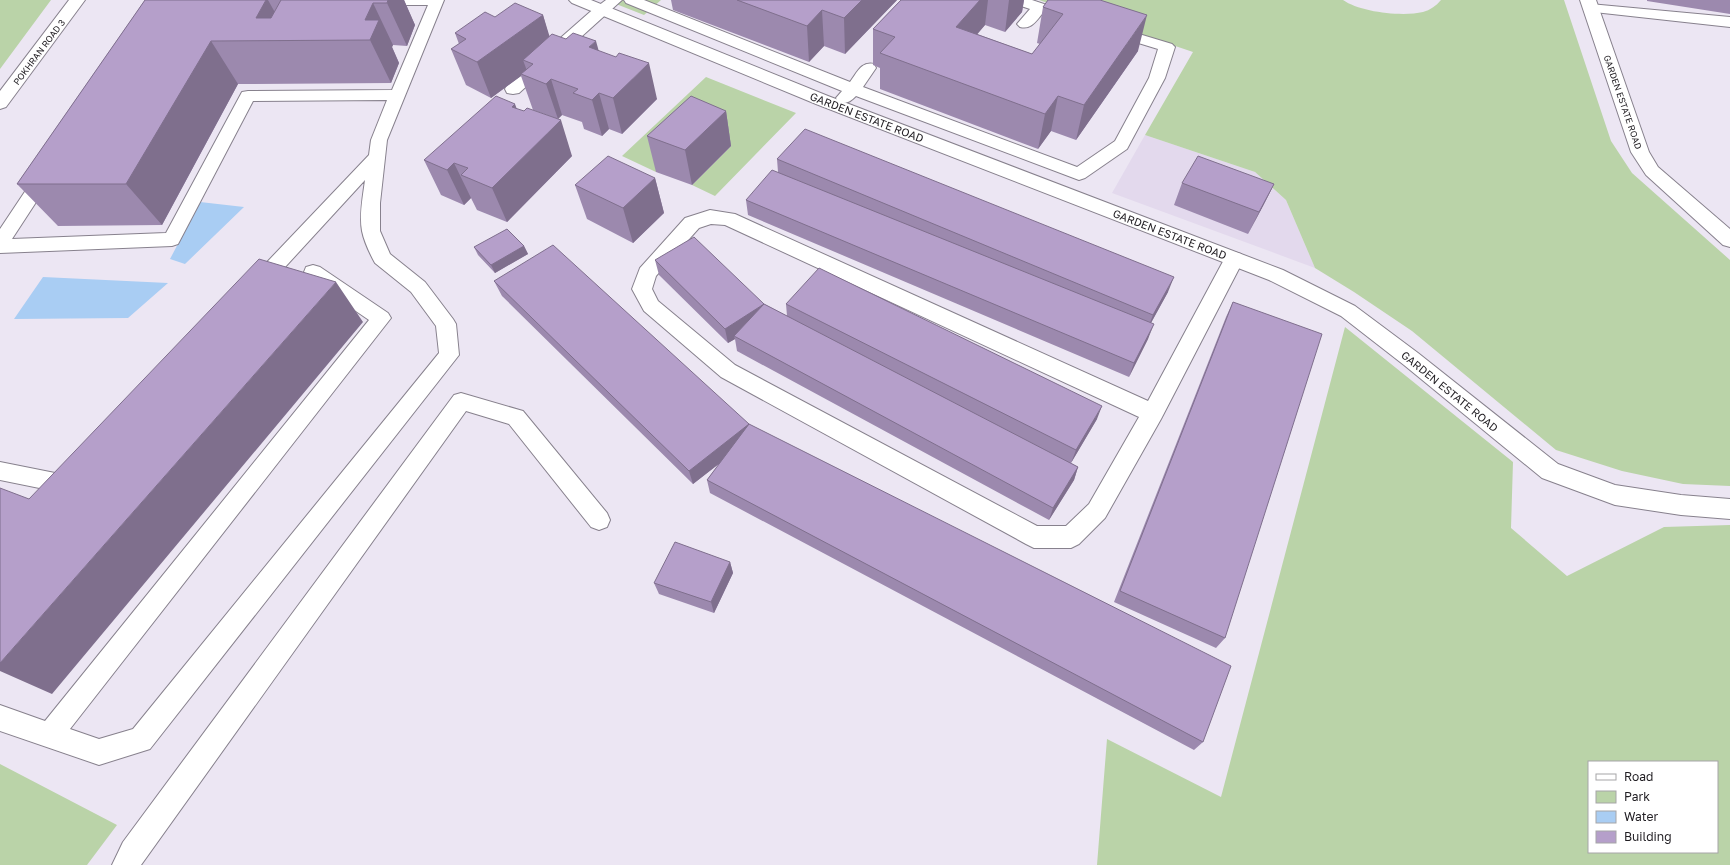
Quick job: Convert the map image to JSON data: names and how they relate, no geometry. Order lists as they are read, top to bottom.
{
  "streets": {
    "street": ["POKHRAN ROAD 3", "GARDEN ESTATE ROAD"]
  },
  "legend": [
    "Road",
    "Park",
    "Water",
    "Building"
  ]
}
